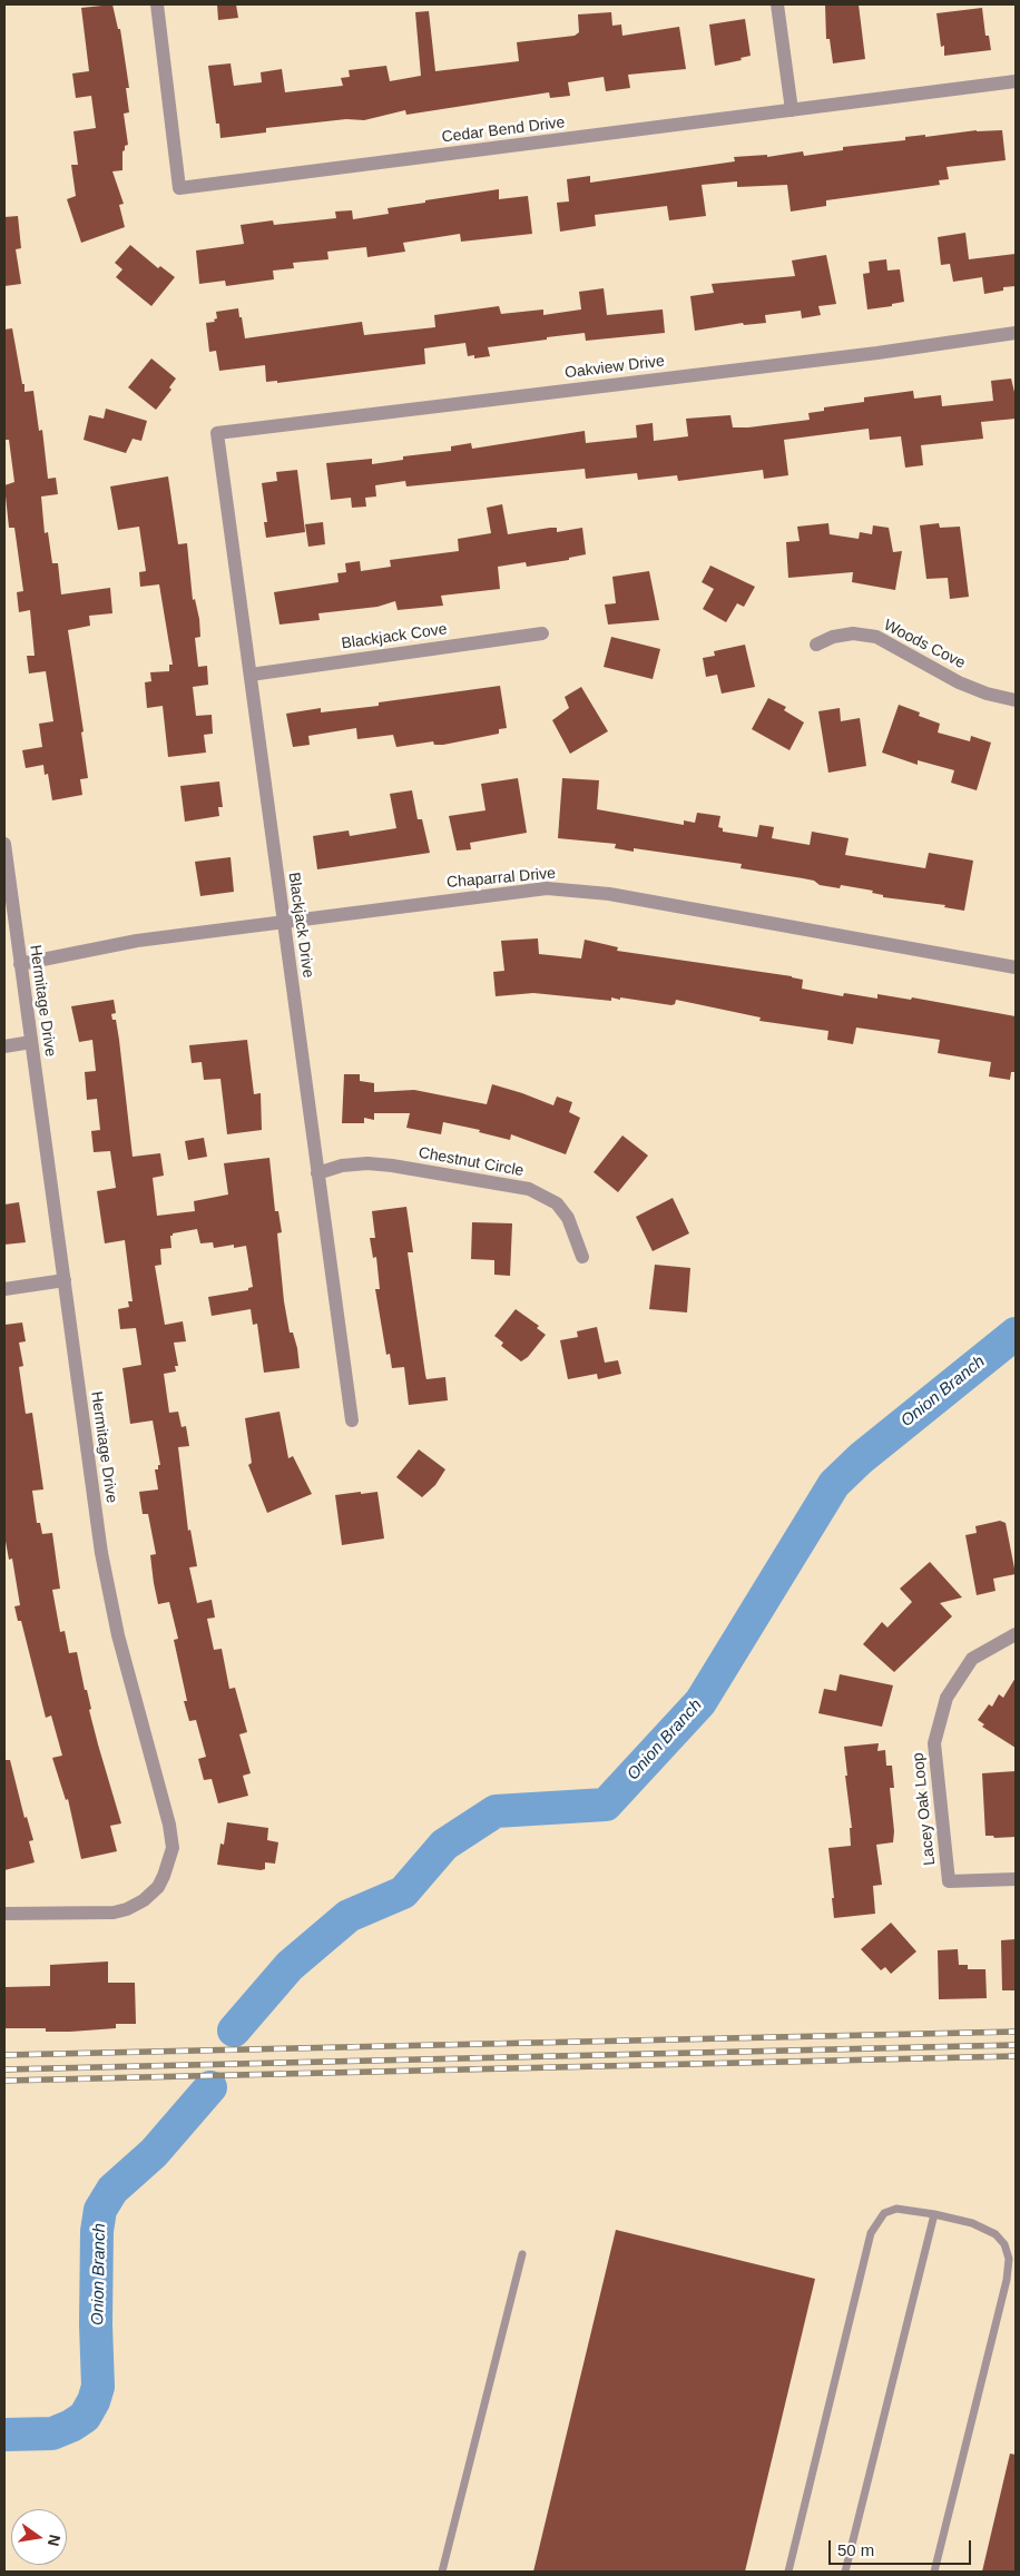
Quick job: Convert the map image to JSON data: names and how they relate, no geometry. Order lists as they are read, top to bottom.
{
  "streets": {
    "street": [
      "Cedar Bend Drive",
      "Oakview Drive",
      "Blackjack Cove",
      "Woods Cove",
      "Chaparral Drive",
      "Blackjack Drive",
      "Hermitage Drive",
      "Chestnut Circle",
      "Lacey Oak Loop"
    ]
  },
  "crossings": [
    ["Oakview Drive", "Blackjack Drive"],
    ["Blackjack Cove", "Blackjack Drive"],
    ["Chaparral Drive", "Blackjack Drive"],
    ["Chaparral Drive", "Hermitage Drive"],
    ["Blackjack Drive", "Chestnut Circle"]
  ],
  "water": ["Onion Branch"],
  "scale_bar": "50 m",
  "north": "right"
}
